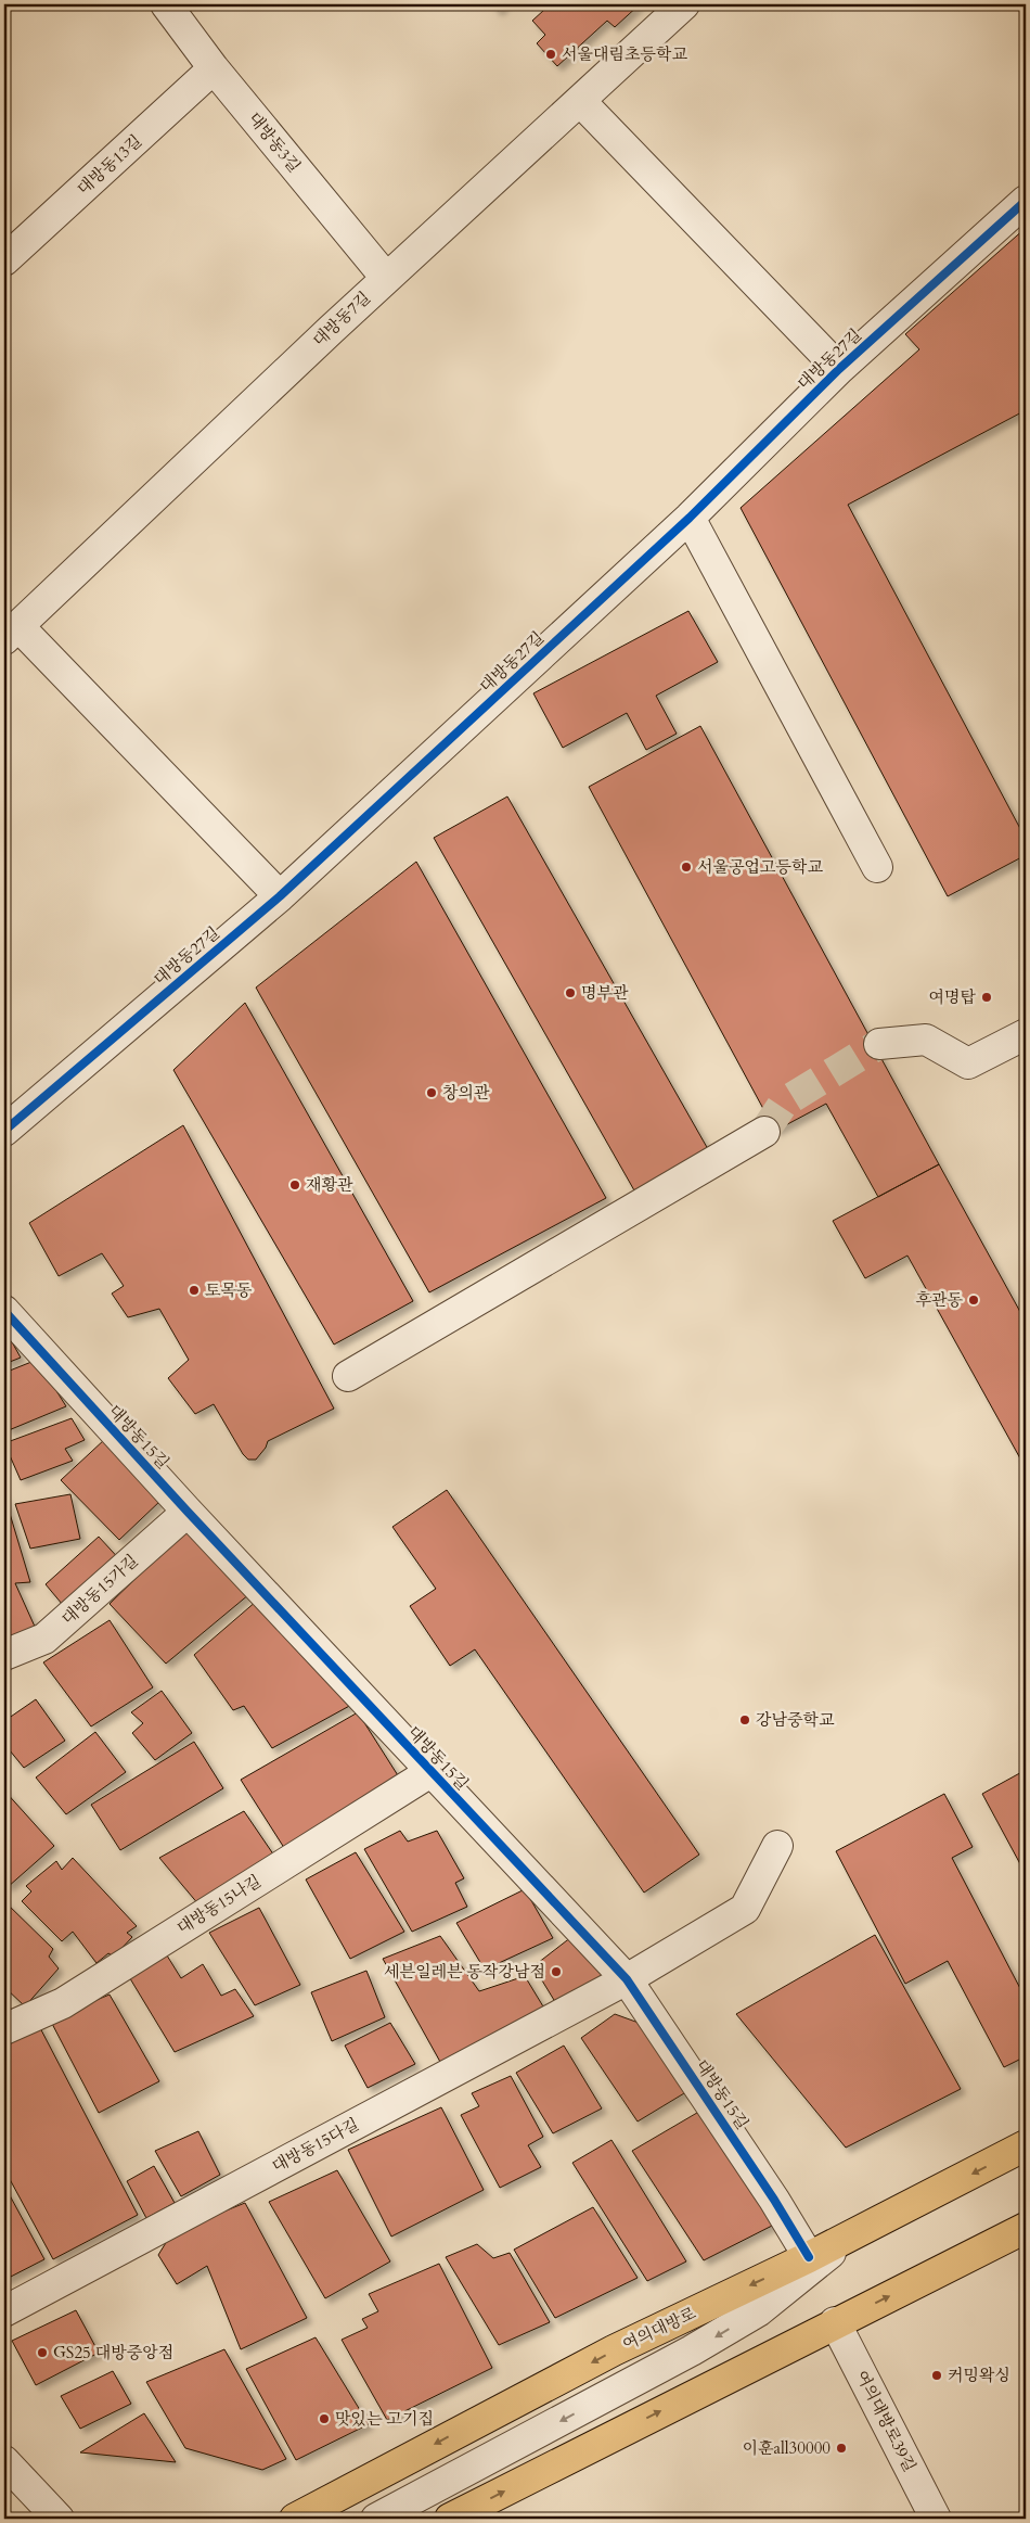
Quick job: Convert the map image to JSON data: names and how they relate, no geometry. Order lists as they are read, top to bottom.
{
  "streets": {
    "main road": ["여의대방로"],
    "street": [
      "대방동3길",
      "대방동13길",
      "대방동7길",
      "대방동27길",
      "대방동15길",
      "대방동15가길",
      "대방동15나길",
      "대방동15다길",
      "여의대방로39길"
    ]
  },
  "crossings": [
    ["대방동3길", "대방동13길"],
    ["대방동3길", "대방동7길"],
    ["대방동7길", "대방동27길"],
    ["대방동15길", "대방동15가길"],
    ["대방동15길", "대방동15나길"],
    ["대방동15길", "대방동15다길"],
    ["대방동15길", "여의대방로"]
  ],
  "places": [
    "서울대림초등학교",
    "서울공업고등학교",
    "명부관",
    "여명탑",
    "창의관",
    "재황관",
    "토목동",
    "후관동",
    "강남중학교",
    "세븐일레븐 동작강남점",
    "GS25 대방중앙점",
    "커밍왁싱",
    "맛있는 고기집",
    "이훈all30000"
  ]
}
